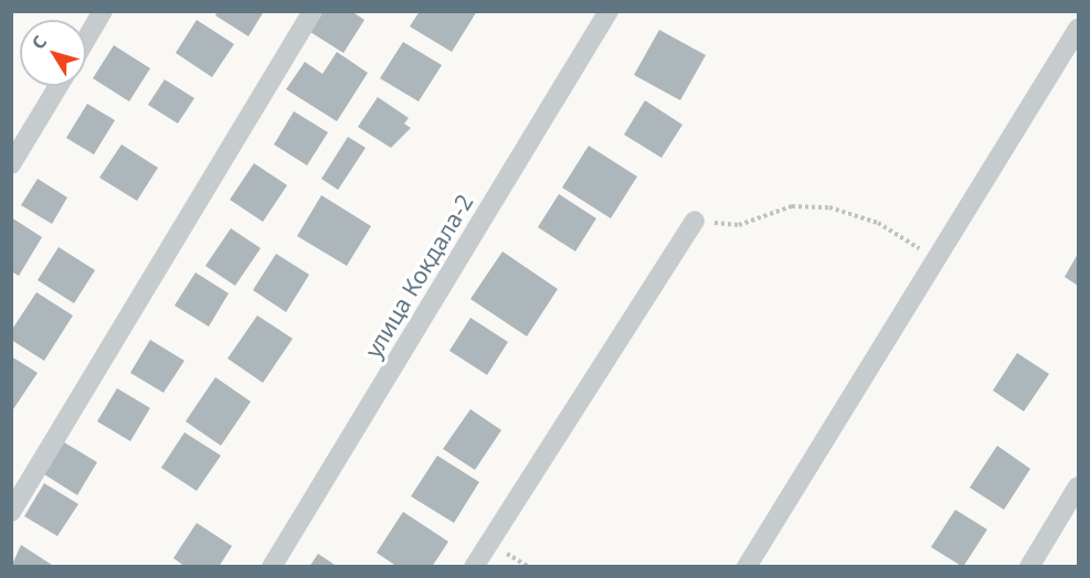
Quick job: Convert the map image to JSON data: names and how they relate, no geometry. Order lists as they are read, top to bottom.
{
  "streets": {
    "street": ["улица Кокдала-2"]
  },
  "north": "top left"
}
